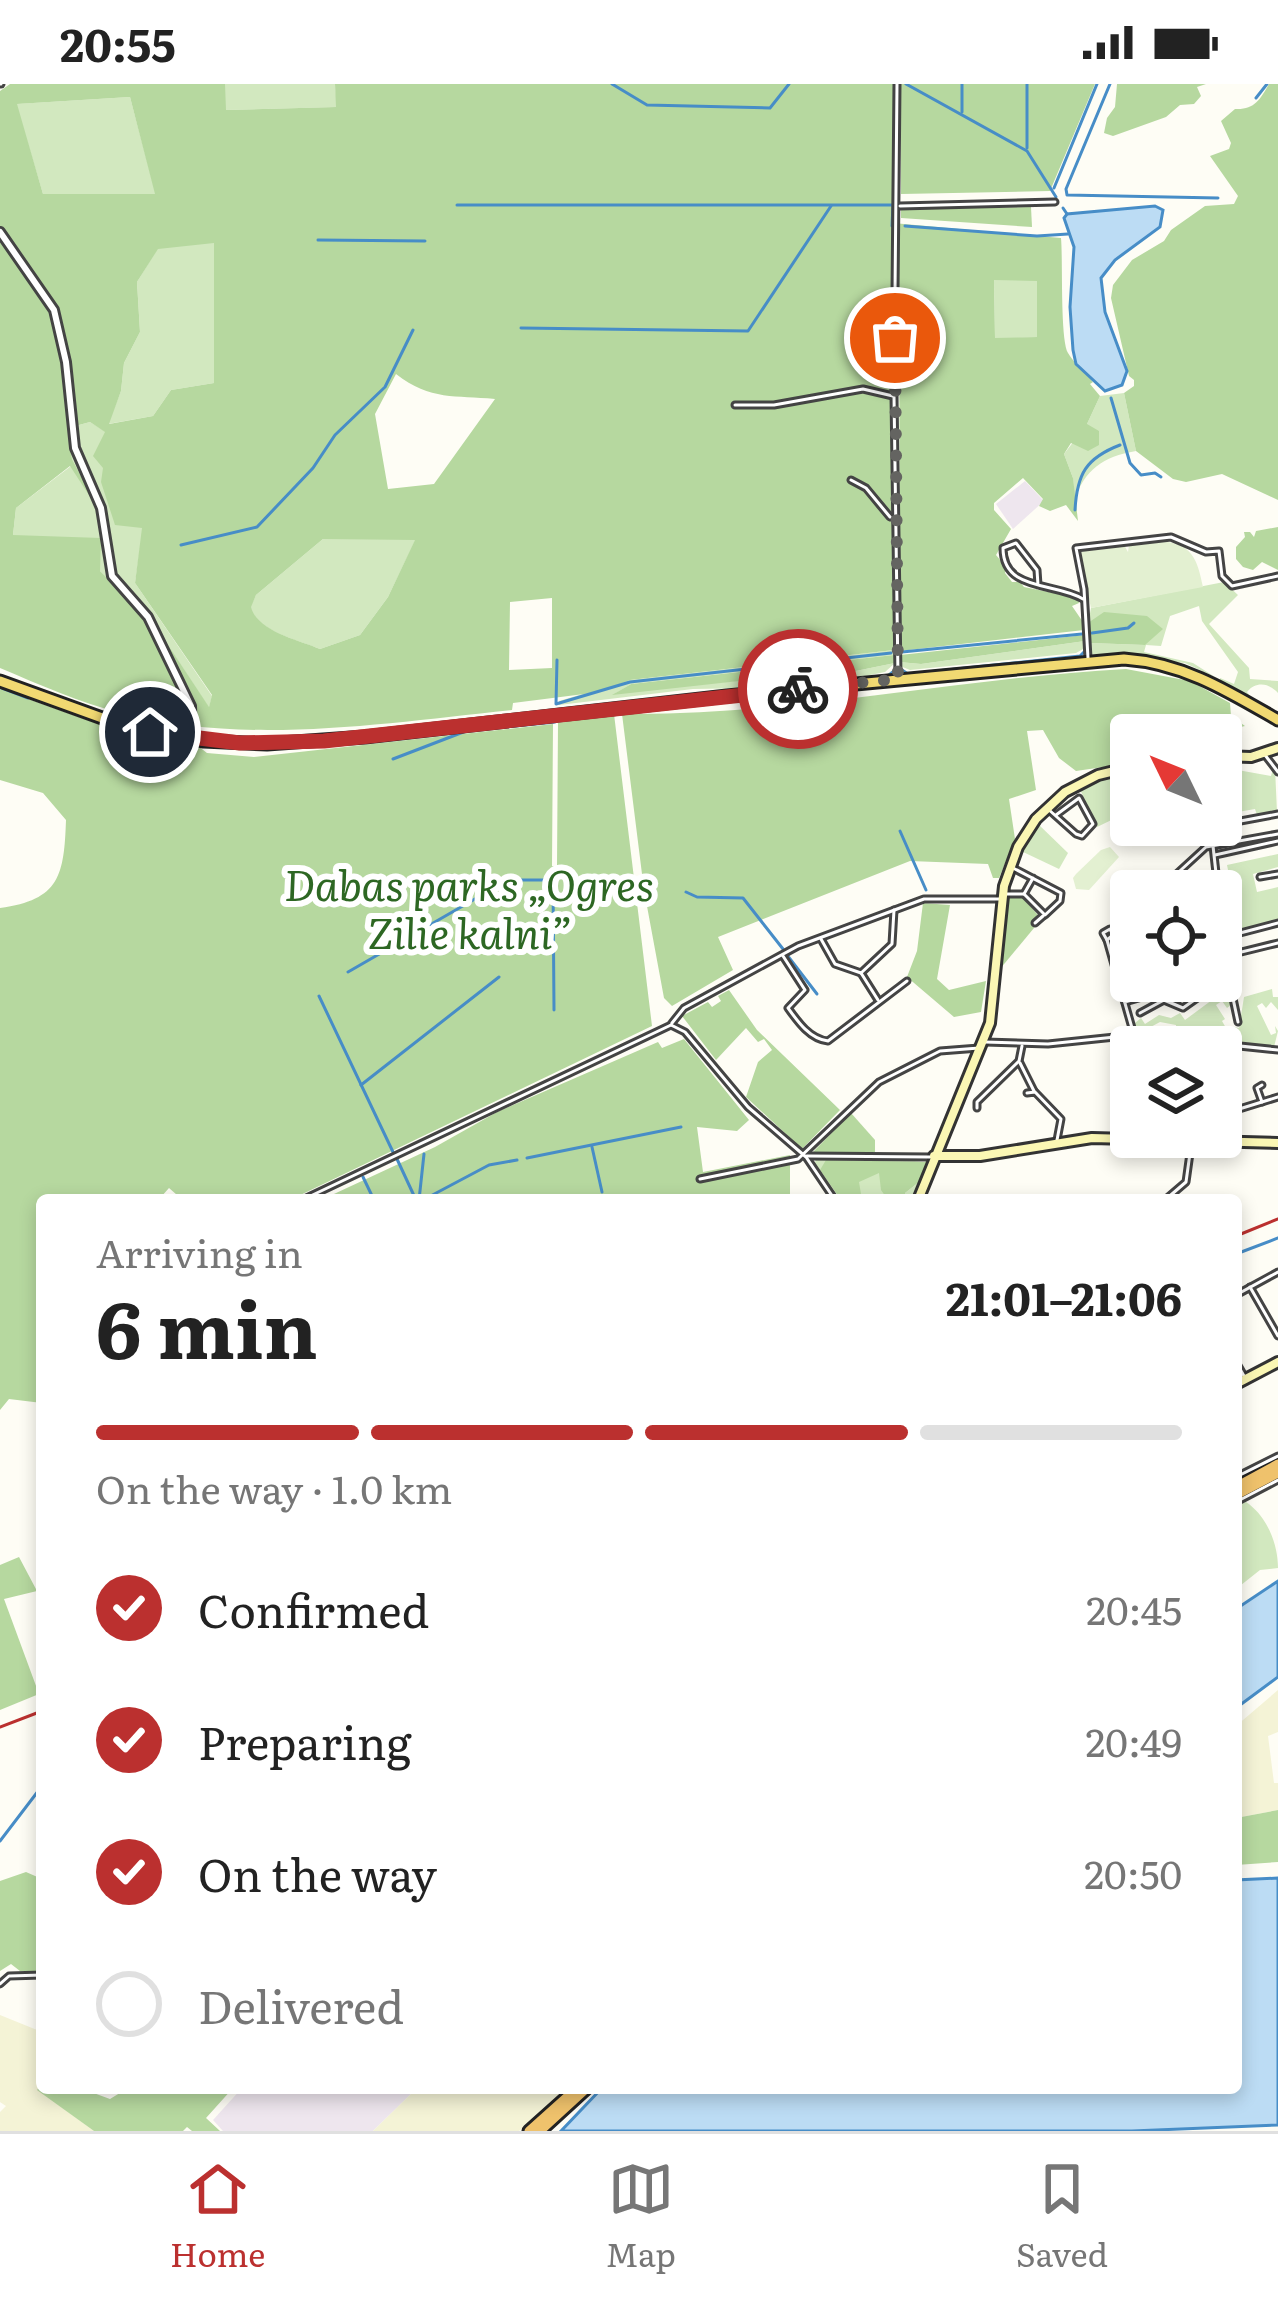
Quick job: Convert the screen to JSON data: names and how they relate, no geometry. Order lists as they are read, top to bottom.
{
  "parks": ["Dabas parks „Ogres Zilie kalni”"],
  "north": "top left",
  "page": {
    "status": "20:55",
    "heading": ["6 min", "Arriving in", "21:01–21:06"],
    "bar": "On the way · 1.0 km",
    "list": [
      ["Confirmed", "20:45"],
      ["Preparing", "20:49"],
      ["On the way", "20:50"],
      "Delivered"
    ],
    "tabs": ["Home", "Map", "Saved"]
  }
}
